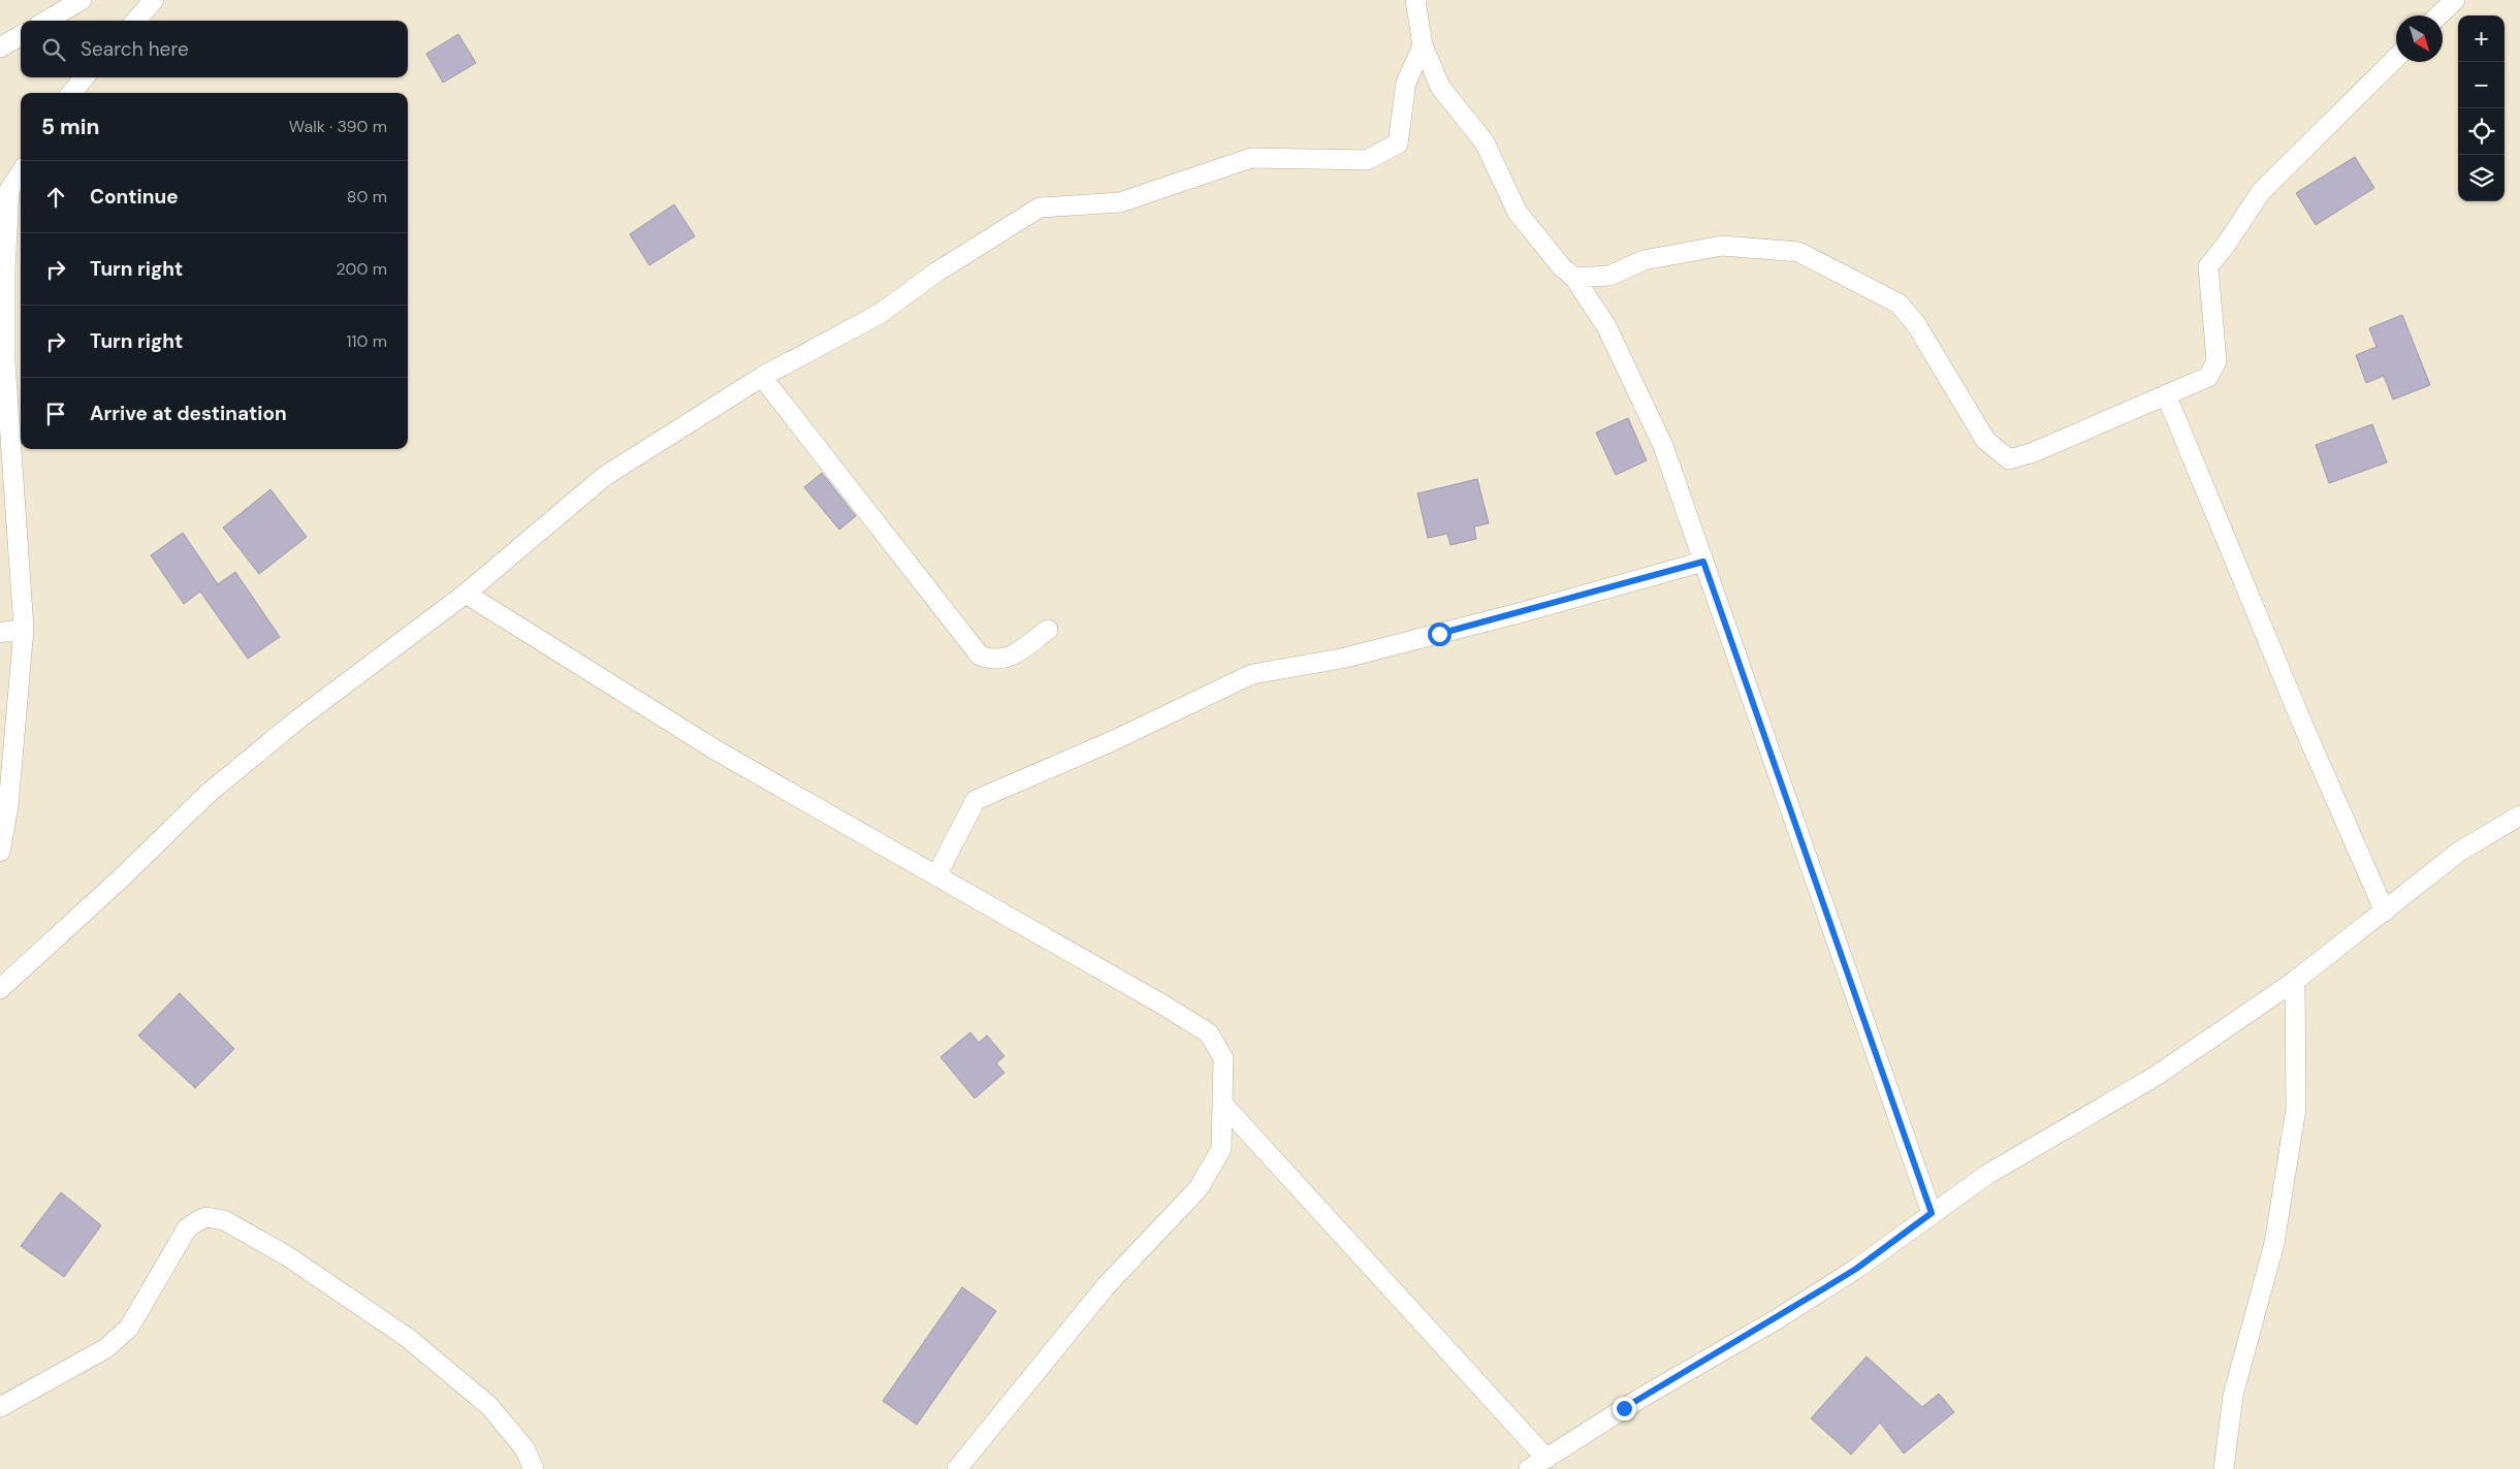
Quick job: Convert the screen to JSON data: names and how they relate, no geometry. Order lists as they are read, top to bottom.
{
  "north": "bottom right",
  "page": {
    "map_buttons": ["+", "−"],
    "search": "Search here",
    "heading": ["5 min", "Walk · 390 m"],
    "list": [
      ["Continue", "80 m"],
      ["Turn right", "200 m"],
      ["Turn right", "110 m"],
      "Arrive at destination"
    ]
  }
}
